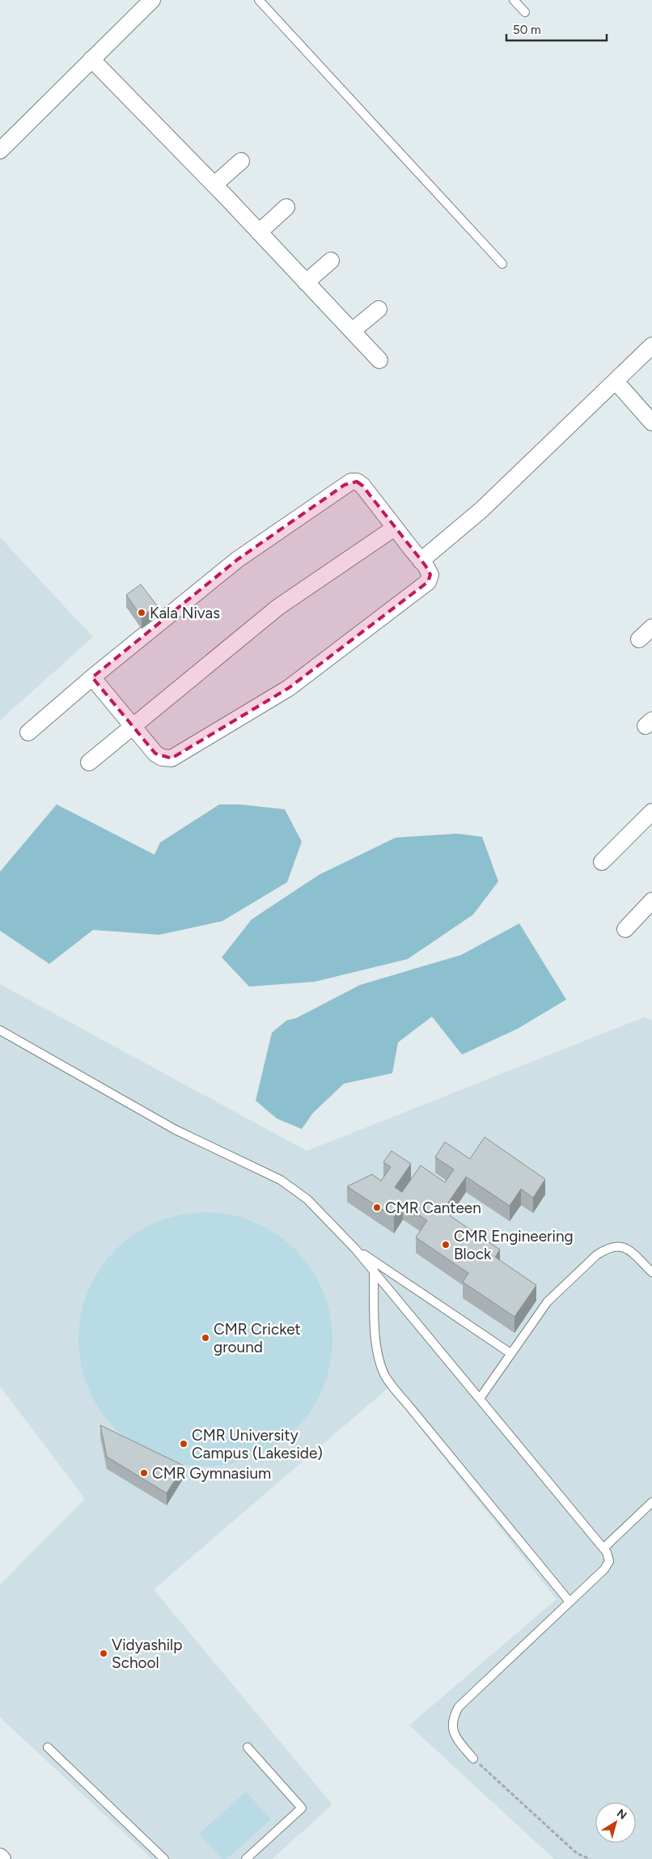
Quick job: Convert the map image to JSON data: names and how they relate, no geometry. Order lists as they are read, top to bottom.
{
  "places": [
    "Kala Nivas",
    "CMR Canteen",
    "CMR Engineering Block",
    "CMR Cricket ground",
    "CMR University Campus (Lakeside)",
    "CMR Gymnasium",
    "Vidyashilp School"
  ],
  "scale_bar": "50 m",
  "north": "top right"
}
